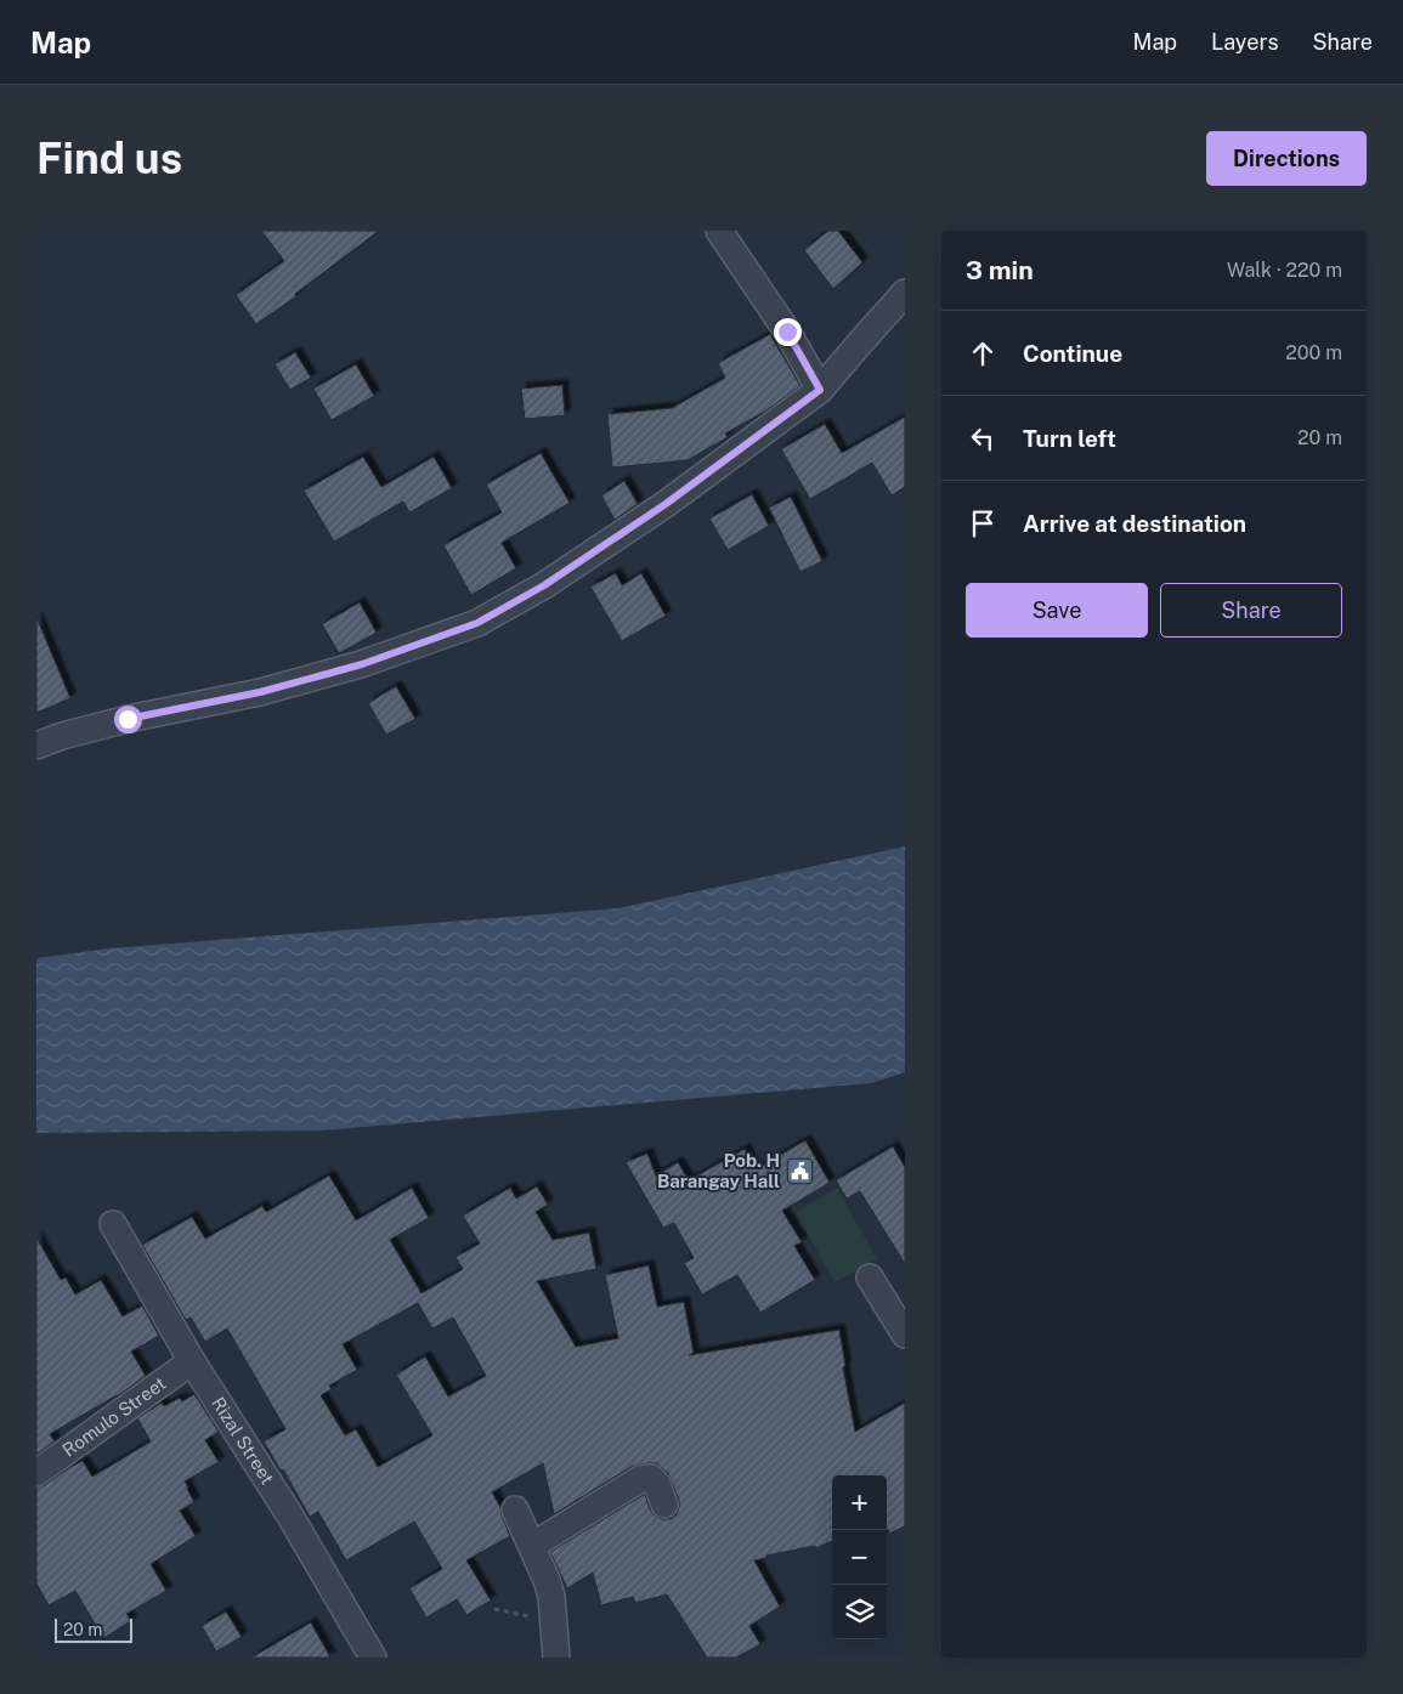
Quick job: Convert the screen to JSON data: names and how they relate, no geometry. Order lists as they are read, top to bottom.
{
  "streets": {
    "street": ["Romulo Street", "Rizal Street"]
  },
  "crossings": [
    ["Romulo Street", "Rizal Street"]
  ],
  "places": {
    "public building": ["Pob. H Barangay Hall"]
  },
  "scale_bar": "20 m",
  "page": {
    "header": "Map",
    "nav": ["Map", "Layers", "Share"],
    "buttons": [
      "Directions",
      ["Save", "Share"]
    ],
    "title": "Find us",
    "heading": ["3 min", "Walk · 220 m"],
    "list": [
      ["Continue", "200 m"],
      ["Turn left", "20 m"],
      "Arrive at destination"
    ],
    "map_buttons": ["+", "−"],
    "scale": "20 m"
  }
}
